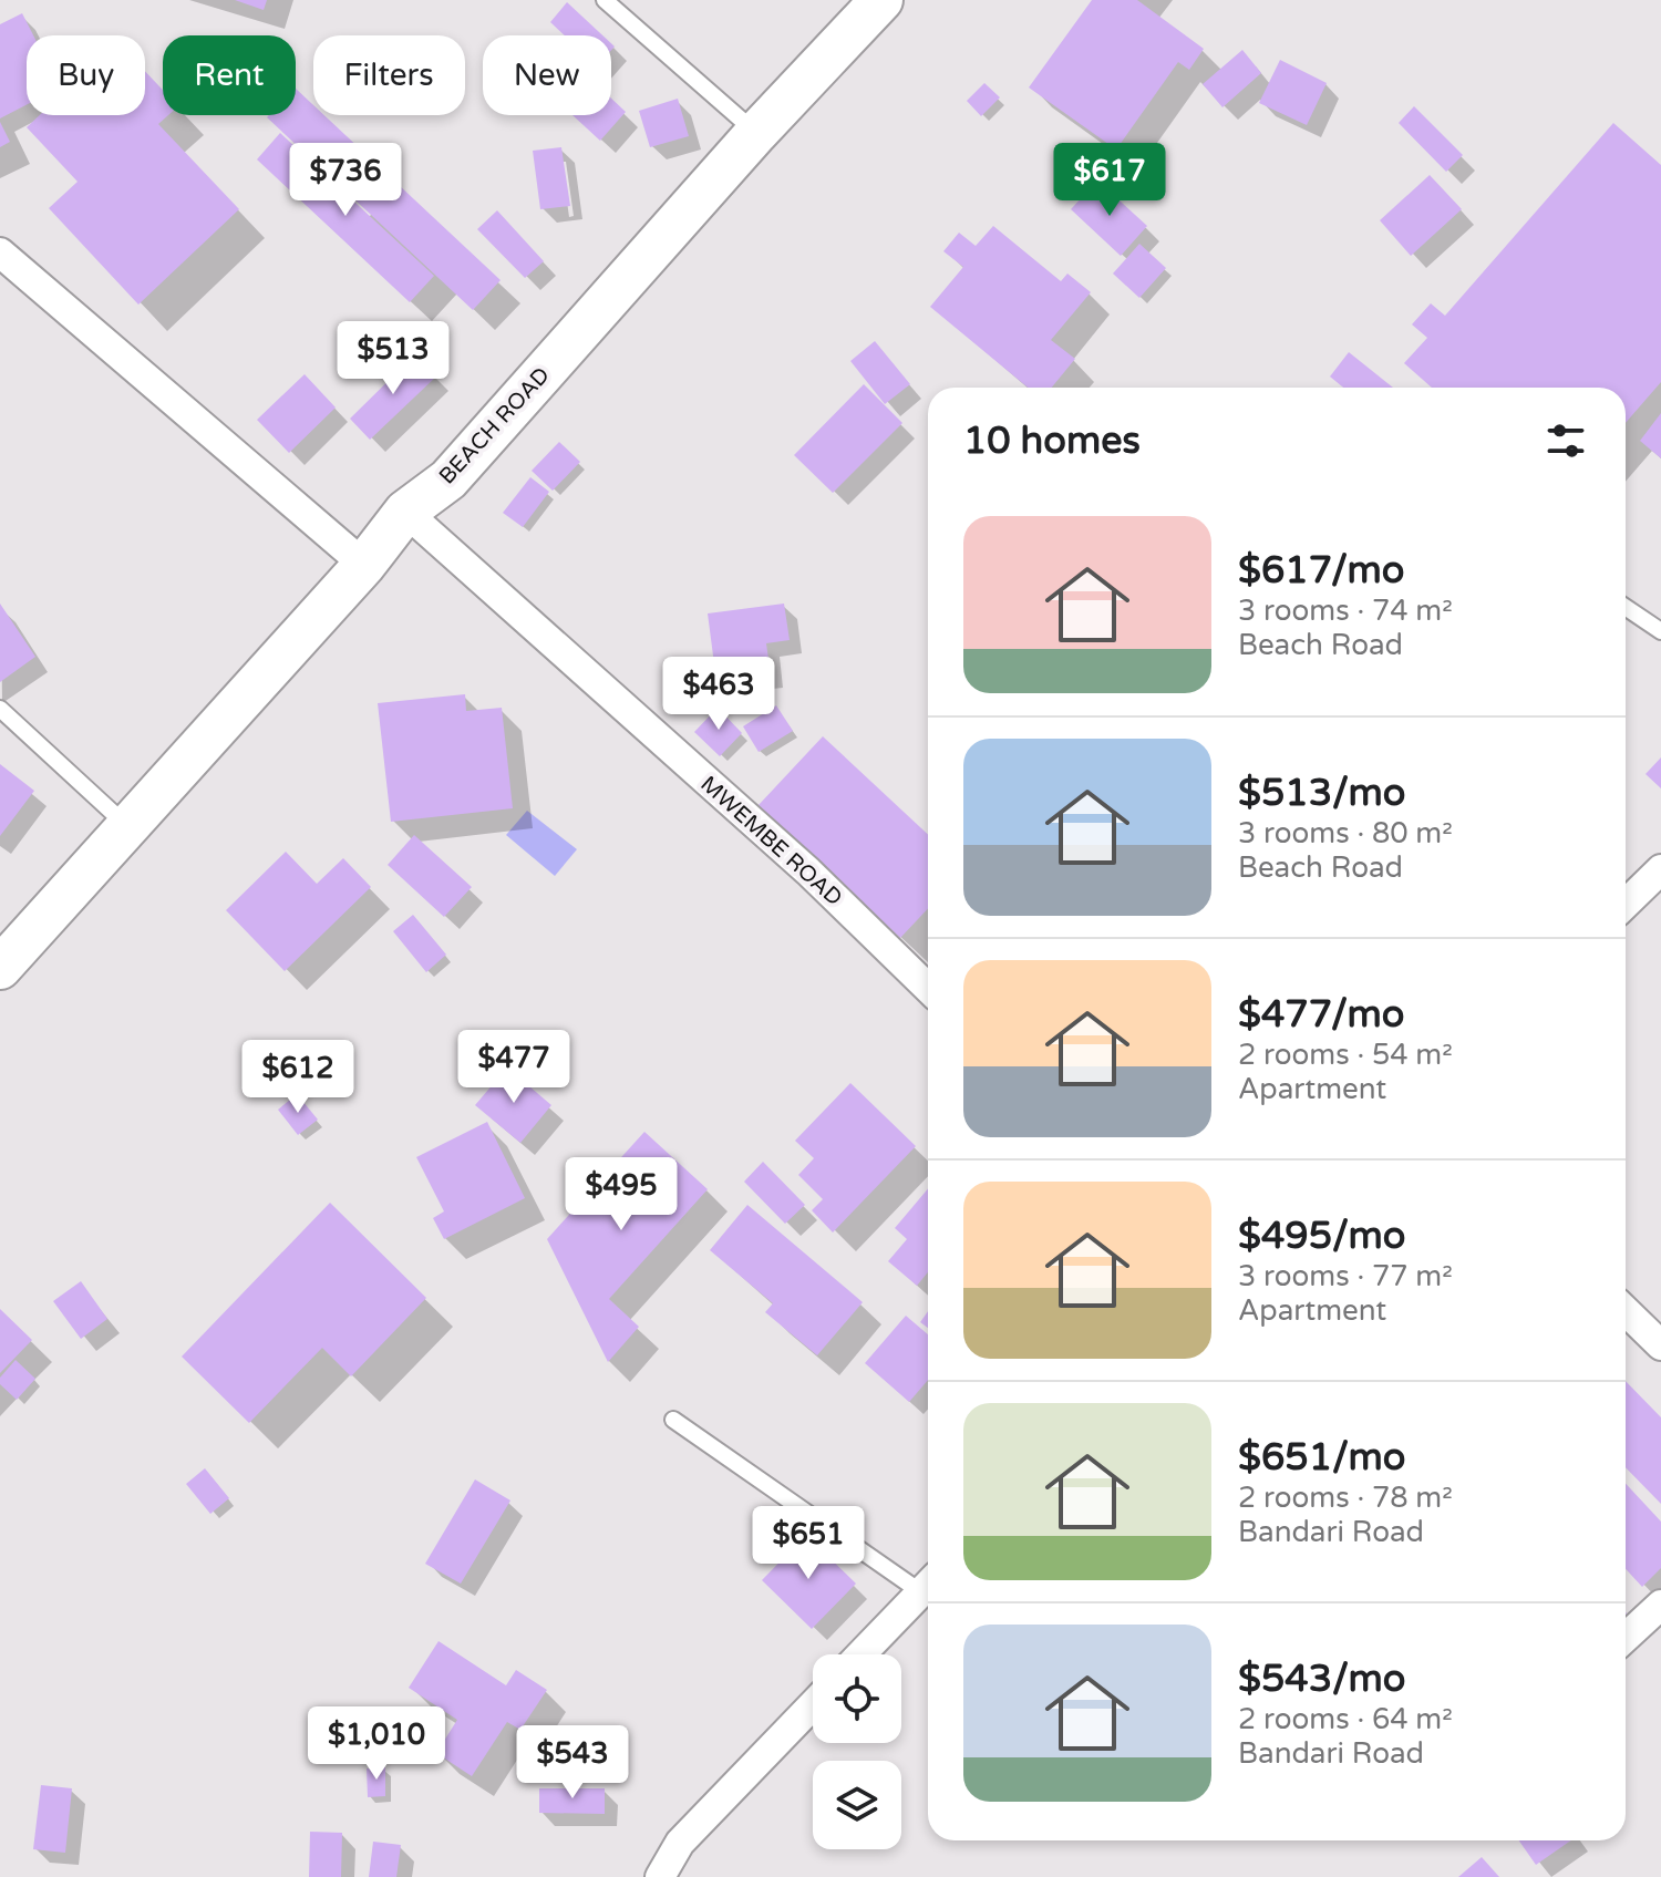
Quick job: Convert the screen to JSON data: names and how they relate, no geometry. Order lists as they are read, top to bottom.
{
  "streets": {
    "main road": ["BEACH ROAD"],
    "street": ["MWEMBE ROAD"]
  },
  "crossings": [
    ["BEACH ROAD", "MWEMBE ROAD"]
  ],
  "page": {
    "chip": [
      "Buy",
      "Rent",
      "Filters",
      "New"
    ],
    "price": [
      "$736",
      "$617",
      "$513",
      "$463",
      "$477",
      "$612",
      "$495",
      "$651",
      "$1,010",
      "$543"
    ],
    "heading": "10 homes",
    "list": [
      {
        "name": "$617/mo",
        "note": "3 rooms · 74 m² · Beach Road"
      },
      {
        "name": "$513/mo",
        "note": "3 rooms · 80 m² · Beach Road"
      },
      {
        "name": "$477/mo",
        "note": "2 rooms · 54 m² · Apartment"
      },
      {
        "name": "$495/mo",
        "note": "3 rooms · 77 m² · Apartment"
      },
      {
        "name": "$651/mo",
        "note": "2 rooms · 78 m² · Bandari Road"
      },
      {
        "name": "$543/mo",
        "note": "2 rooms · 64 m² · Bandari Road"
      }
    ]
  }
}
